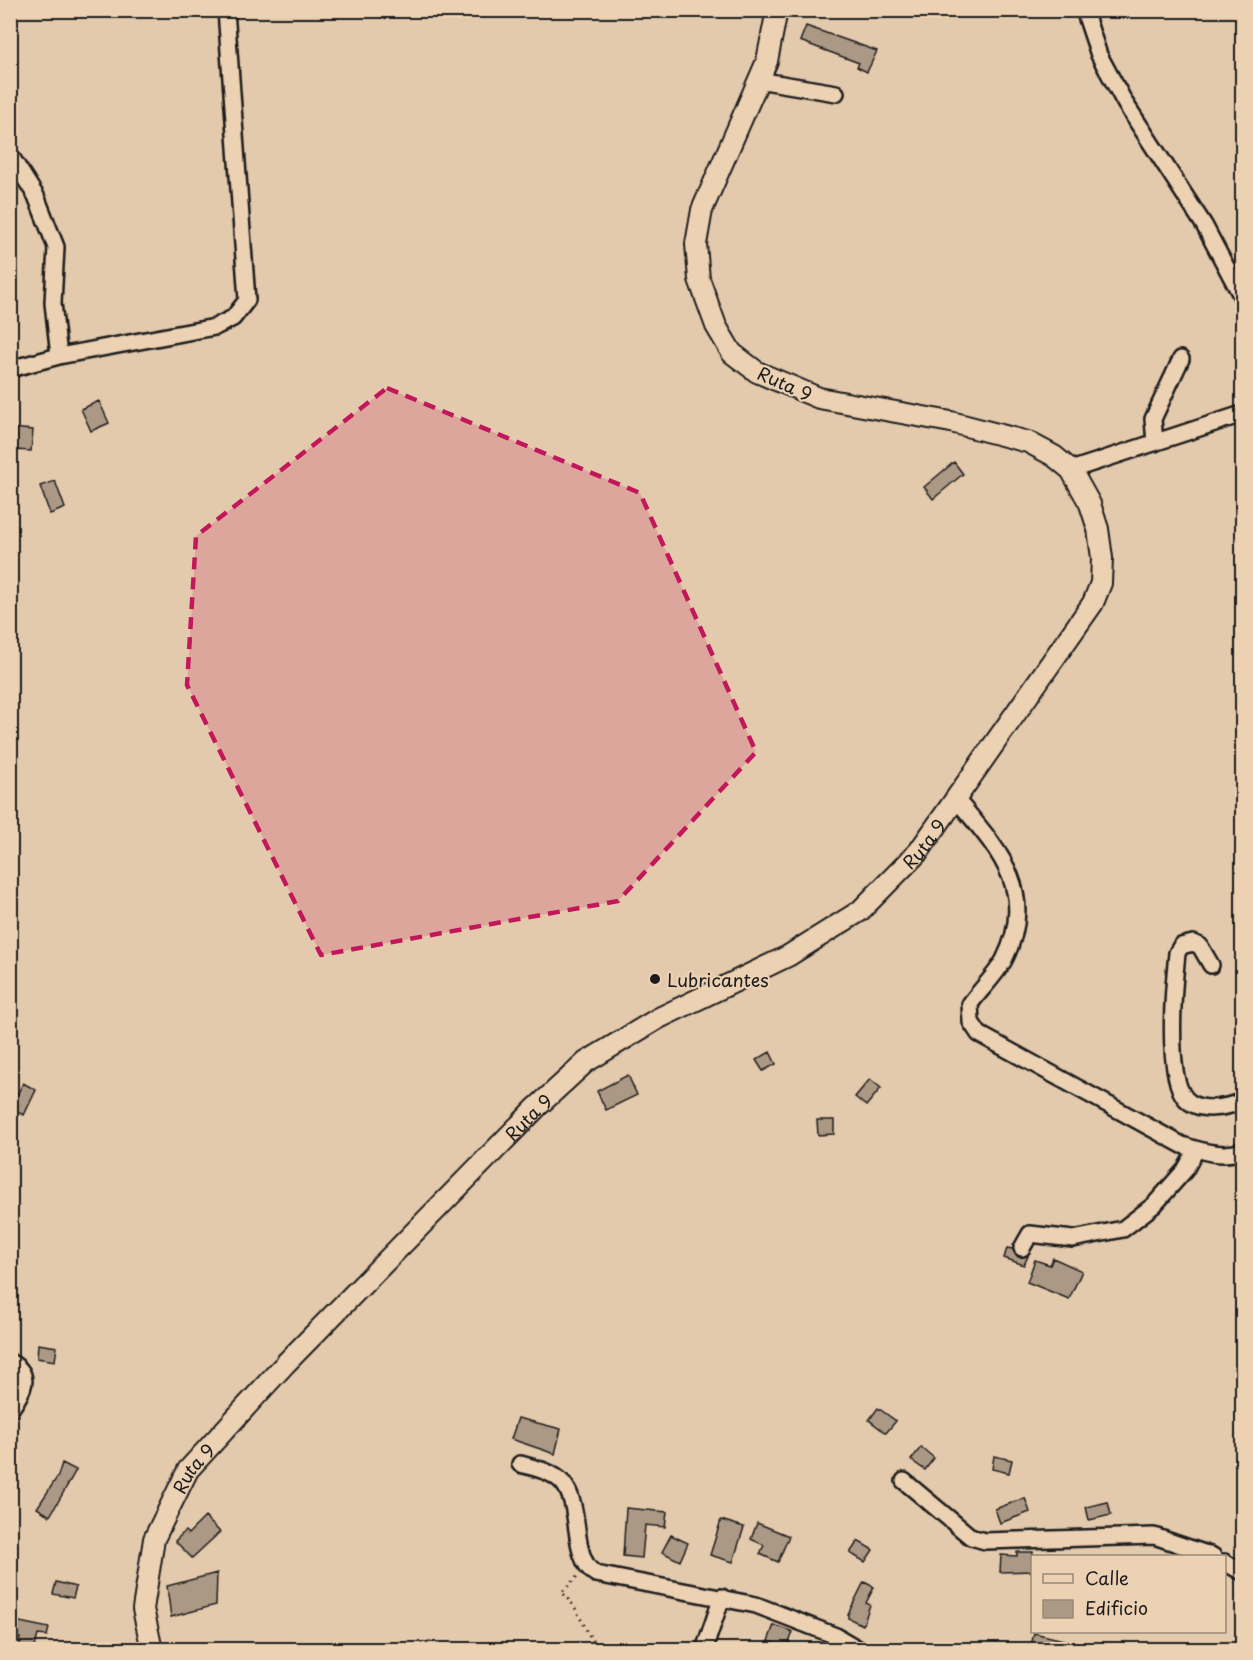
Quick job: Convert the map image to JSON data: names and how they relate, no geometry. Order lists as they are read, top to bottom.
{
  "streets": {
    "main road": ["Ruta 9"]
  },
  "places": ["Lubricantes"],
  "legend": ["Calle", "Edificio"]
}
